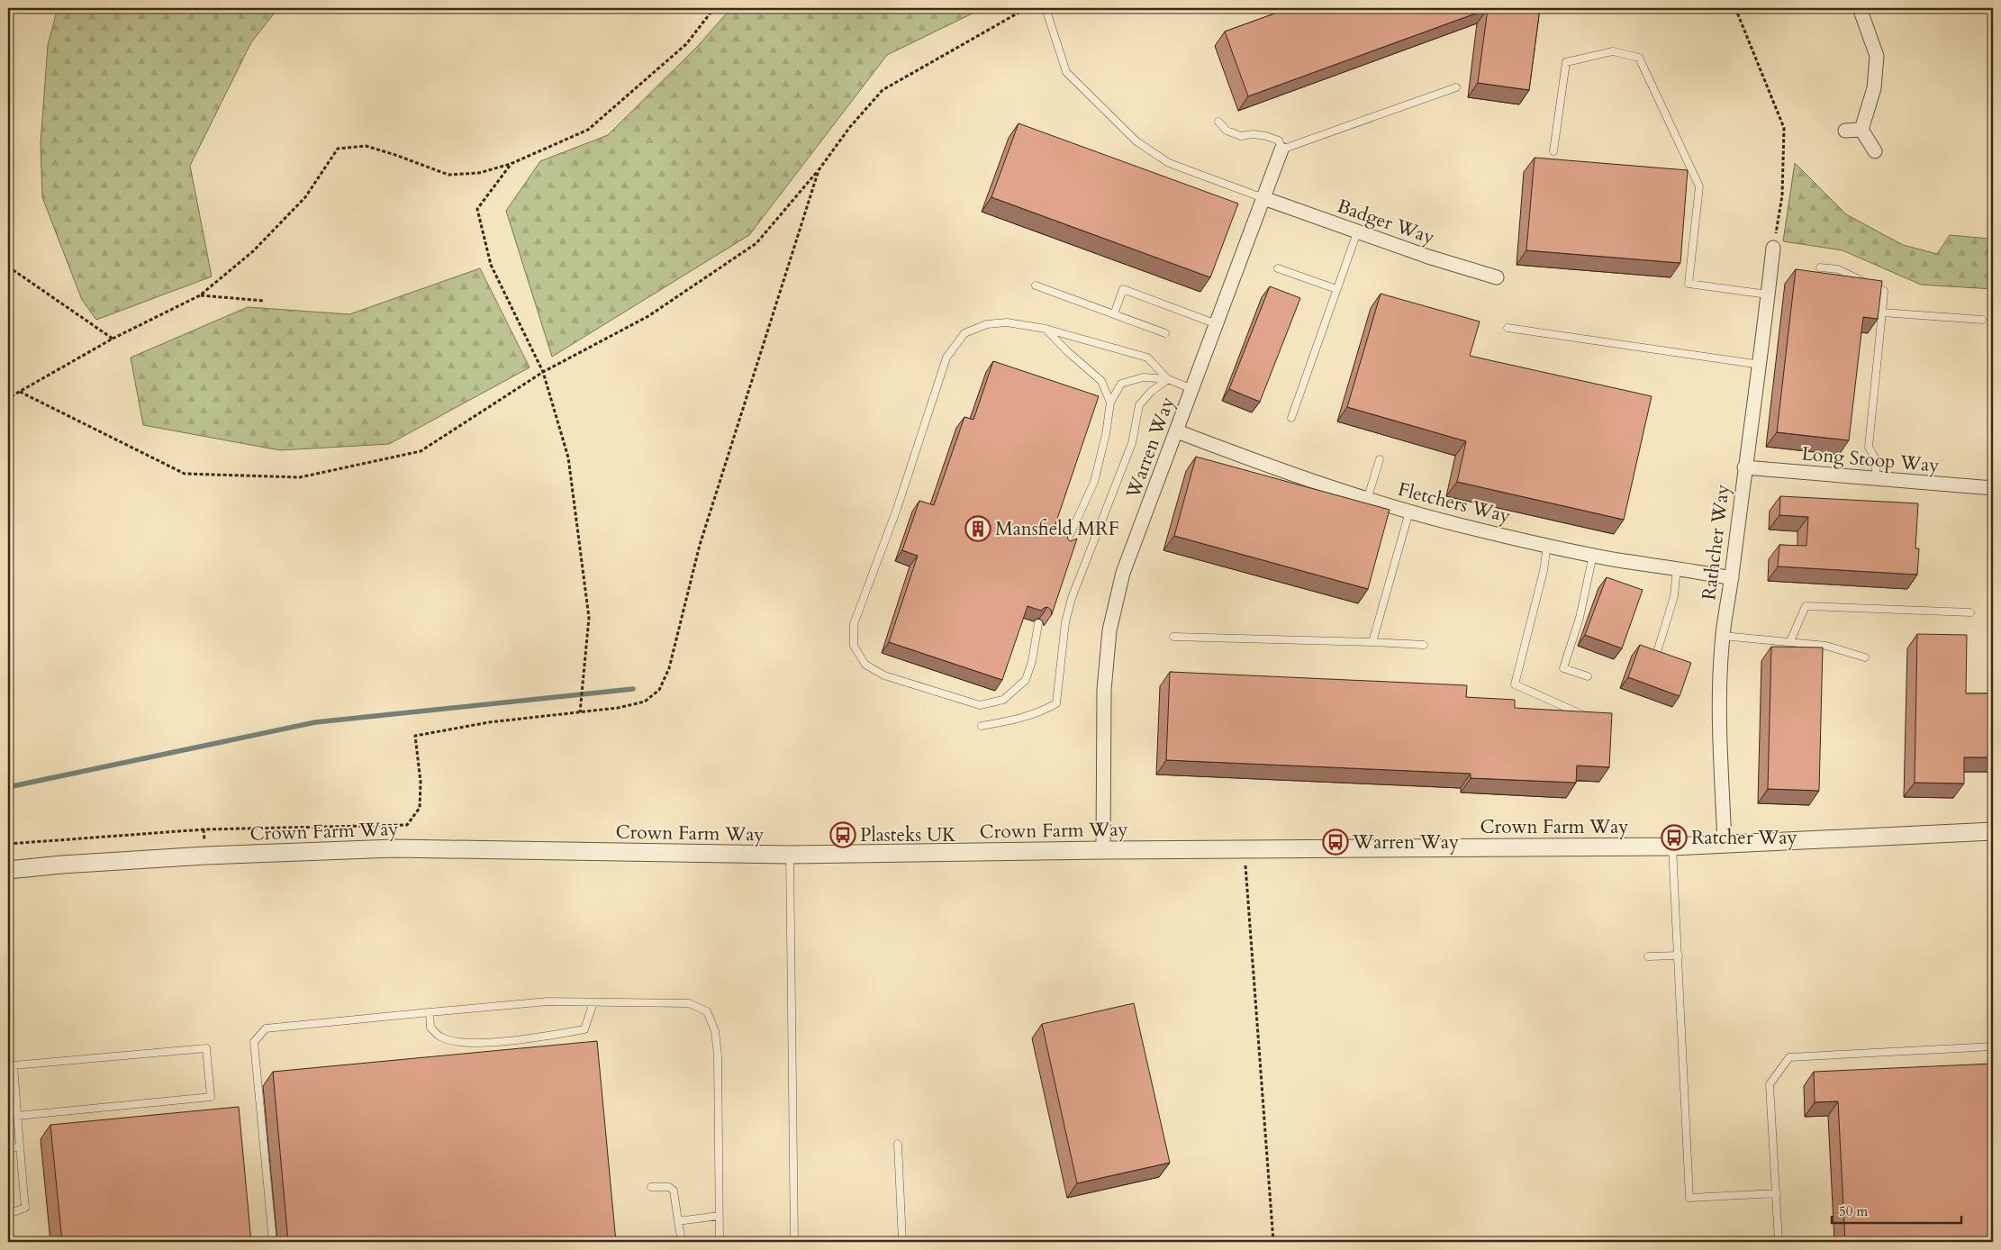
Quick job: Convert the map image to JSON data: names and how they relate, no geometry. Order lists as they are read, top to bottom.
{
  "streets": {
    "street": [
      "Badger Way",
      "Warren Way",
      "Long Stoop Way",
      "Fletchers Way",
      "Rathcher Way",
      "Crown Farm Way"
    ]
  },
  "crossings": [
    ["Badger Way", "Warren Way"],
    ["Warren Way", "Fletchers Way"],
    ["Warren Way", "Crown Farm Way"],
    ["Long Stoop Way", "Rathcher Way"],
    ["Fletchers Way", "Rathcher Way"],
    ["Rathcher Way", "Crown Farm Way"]
  ],
  "places": {
    "building": ["Mansfield MRF"],
    "bus stop": ["Plasteks UK", "Ratcher Way", "Warren Way"]
  },
  "scale_bar": "50 m"
}
